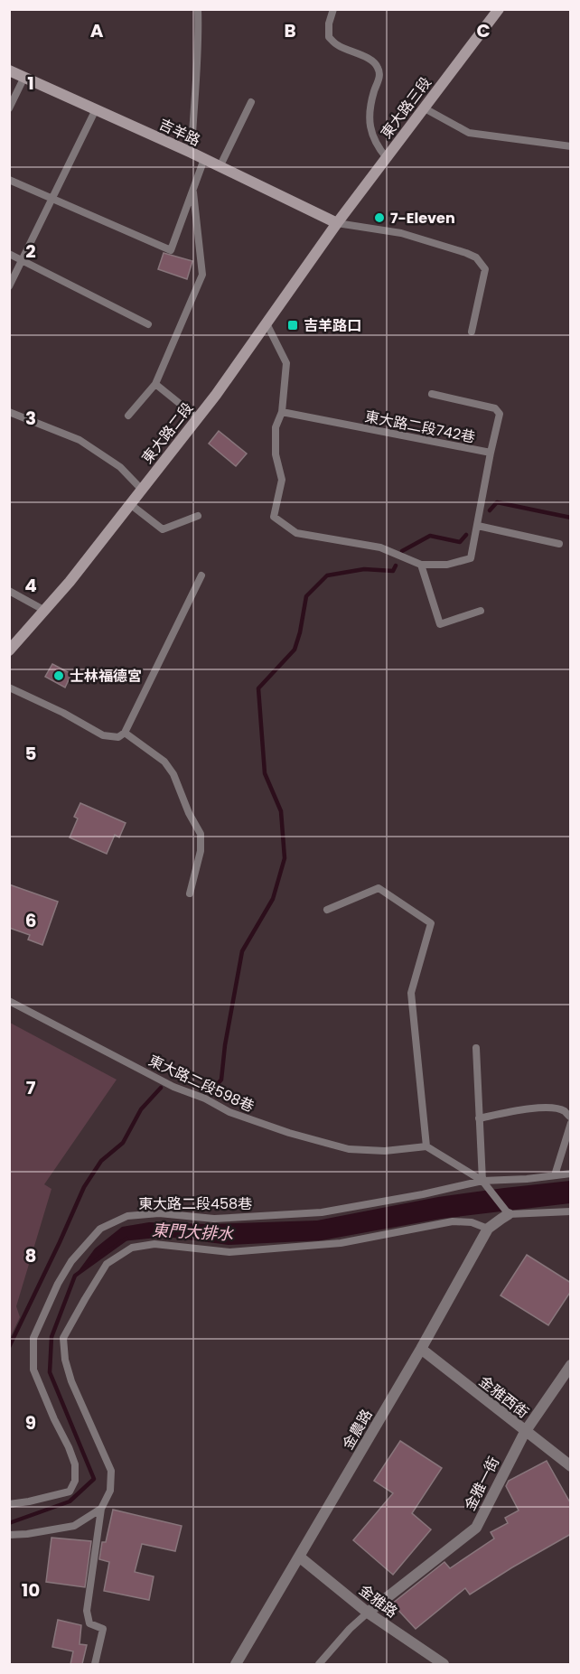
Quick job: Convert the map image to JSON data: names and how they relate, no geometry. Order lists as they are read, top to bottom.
{
  "streets": {
    "main road": ["東大路三段", "吉羊路", "東大路二段"],
    "street": [
      "金雅西街",
      "金農路",
      "金雅一街",
      "金雅路"
    ],
    "lane": ["東大路二段742巷", "東大路二段598巷", "東大路二段458巷"]
  },
  "crossings": [
    ["東大路三段", "吉羊路"],
    ["東大路三段", "東大路二段"],
    ["吉羊路", "東大路二段"],
    ["金雅西街", "金農路"],
    ["金雅西街", "金雅一街"],
    ["金農路", "金雅路"],
    ["金雅一街", "金雅路"]
  ],
  "water": ["東門大排水"],
  "places": {
    "other": ["7-Eleven", "士林福德宮"],
    "transit": ["吉羊路口"]
  },
  "grid": {
    "columns": ["A", "B", "C"],
    "rows": [
      "1",
      "2",
      "3",
      "4",
      "5",
      "6",
      "7",
      "8",
      "9",
      "10"
    ]
  }
}
